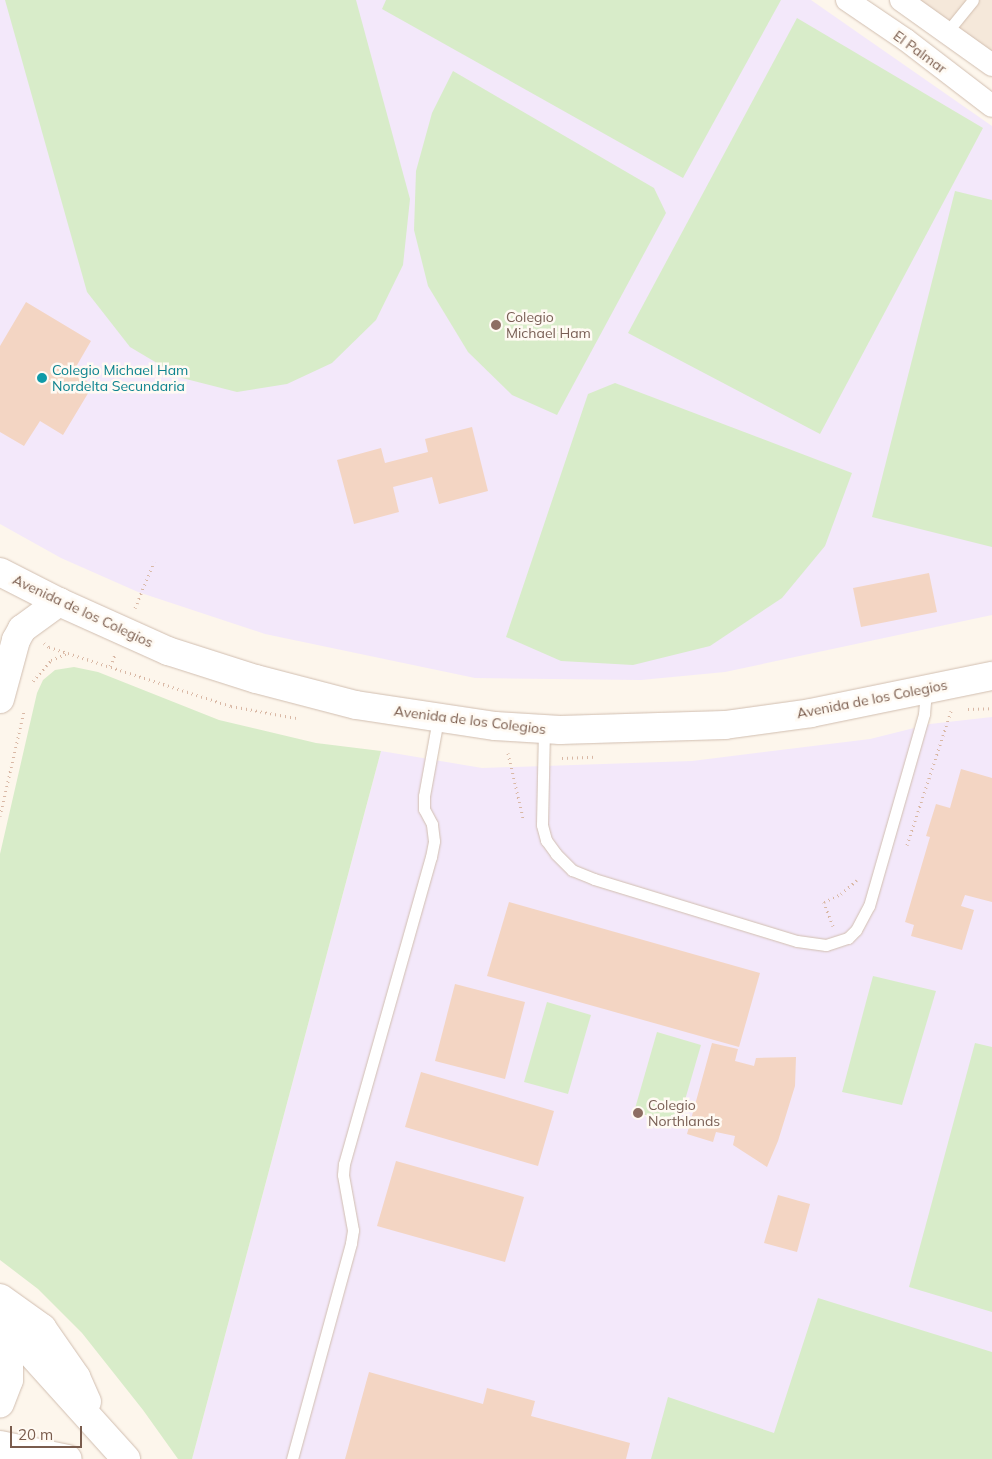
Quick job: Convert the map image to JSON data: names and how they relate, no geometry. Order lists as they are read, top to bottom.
{
  "streets": {
    "street": ["El Palmar", "Avenida de los Colegios"]
  },
  "places": ["Colegio Michael Ham", "Colegio Michael Ham Nordelta Secundaria", "Colegio Northlands"],
  "scale_bar": "20 m"
}
